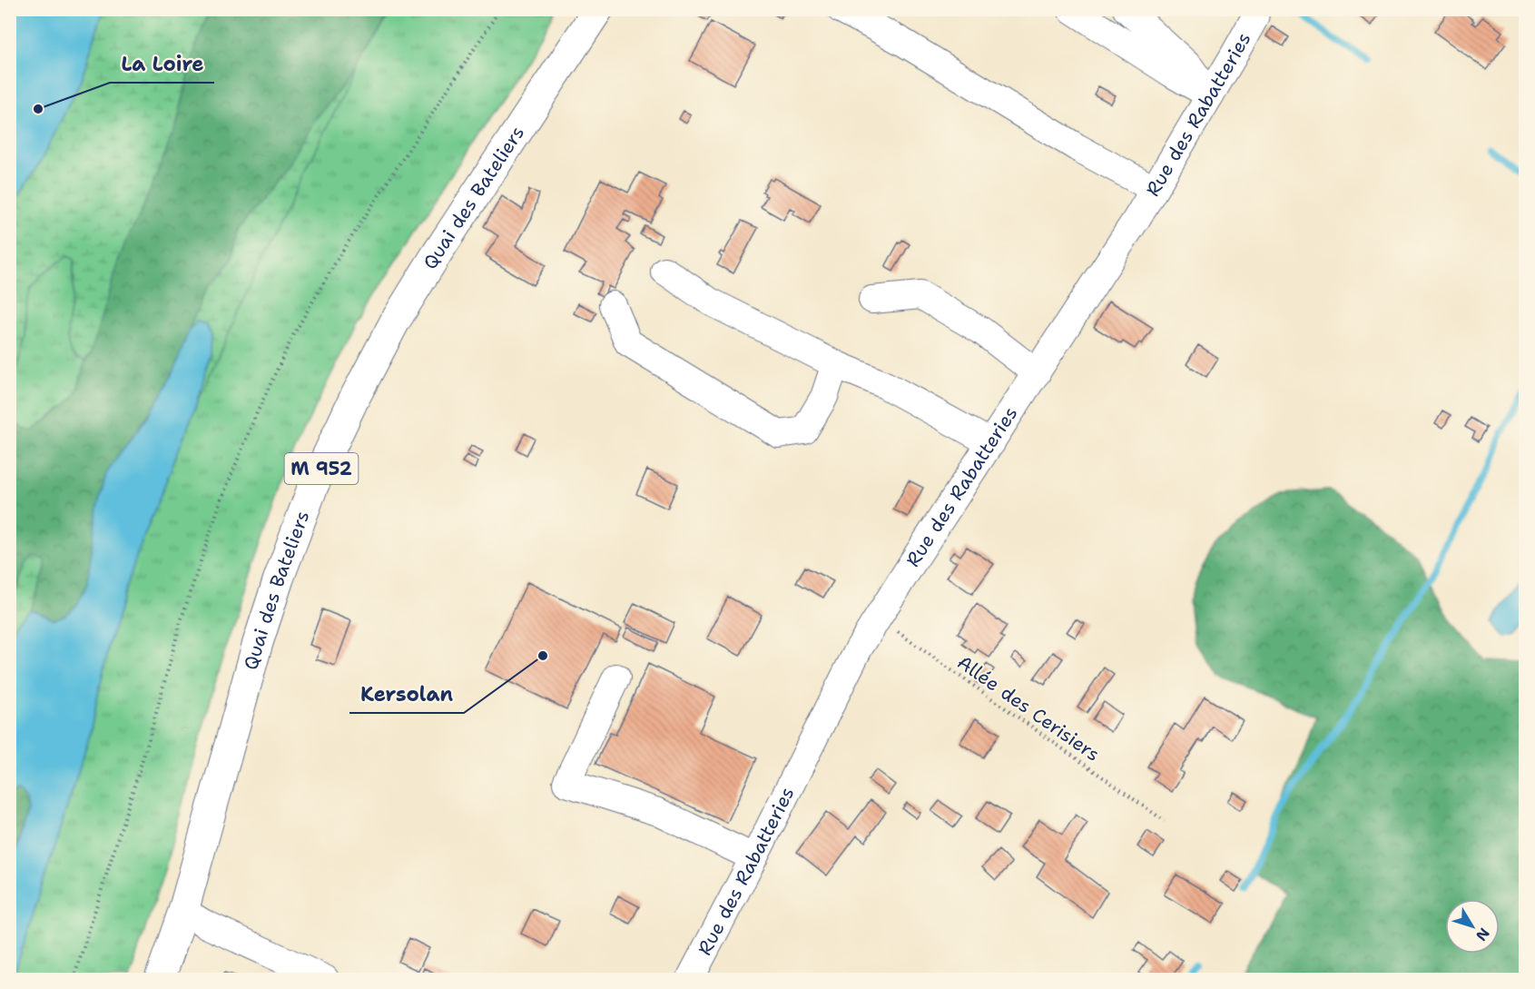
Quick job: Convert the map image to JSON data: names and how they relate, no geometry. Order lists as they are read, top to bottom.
{
  "streets": {
    "main road": ["Quai des Bateliers", "M 952"],
    "street": ["Rue des Rabatteries"],
    "path": ["Allée des Cerisiers"]
  },
  "crossings": [
    ["Rue des Rabatteries", "Allée des Cerisiers"]
  ],
  "places": ["La Loire", "Kersolan"],
  "north": "bottom right"
}
